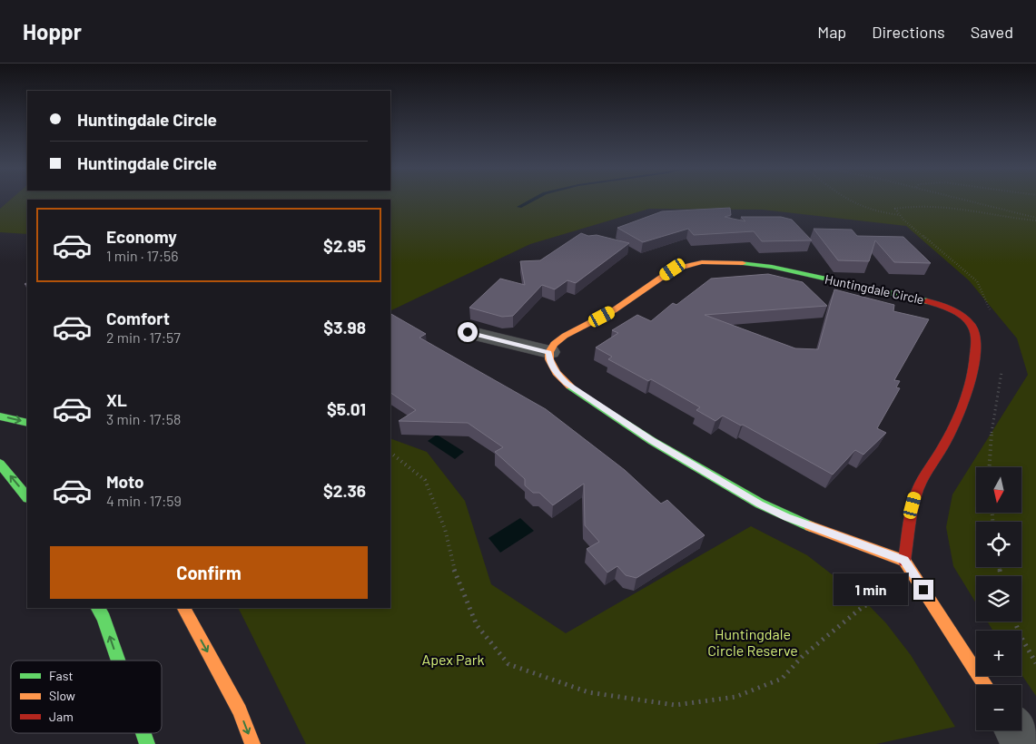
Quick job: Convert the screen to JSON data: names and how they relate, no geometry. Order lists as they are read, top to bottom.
{
  "streets": {
    "street": ["Huntingdale Circle"]
  },
  "parks": ["Huntingdale Circle Reserve", "Apex Park"],
  "legend": ["Fast", "Slow", "Jam"],
  "north": "bottom",
  "page": {
    "header": "Hoppr",
    "nav": ["Map", "Directions", "Saved"],
    "banner": ["Huntingdale Circle", "Huntingdale Circle"],
    "list": [
      {
        "name": "Economy",
        "note": "1 min · 17:56",
        "value": "$2.95"
      },
      {
        "name": "Comfort",
        "note": "2 min · 17:57",
        "value": "$3.98"
      },
      {
        "name": "XL",
        "note": "3 min · 17:58",
        "value": "$5.01"
      },
      {
        "name": "Moto",
        "note": "4 min · 17:59",
        "value": "$2.36"
      }
    ],
    "map_buttons": ["+", "−"],
    "buttons": "Confirm",
    "bubble": "1 min"
  }
}
